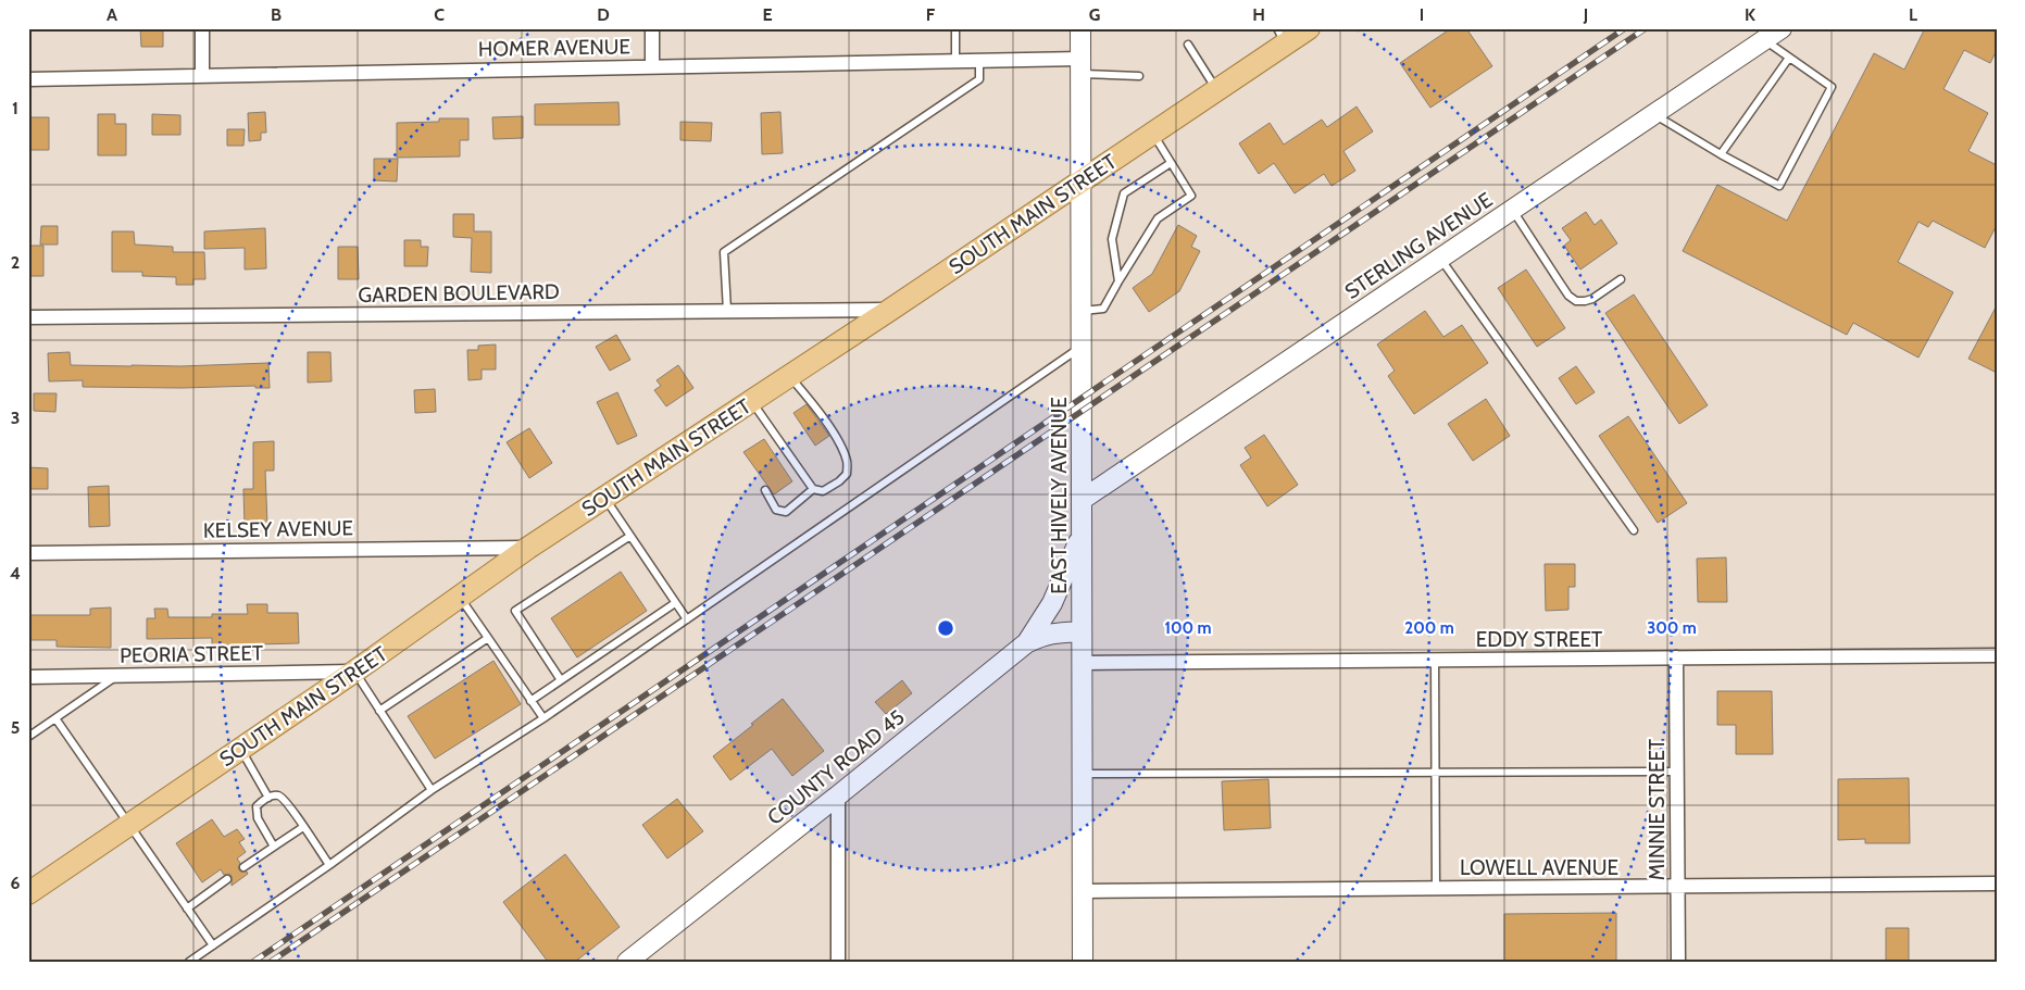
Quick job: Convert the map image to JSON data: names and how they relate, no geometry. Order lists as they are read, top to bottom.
{
  "streets": {
    "main road": ["SOUTH MAIN STREET"],
    "street": [
      "HOMER AVENUE",
      "STERLING AVENUE",
      "GARDEN BOULEVARD",
      "EAST HIVELY AVENUE",
      "KELSEY AVENUE",
      "EDDY STREET",
      "PEORIA STREET",
      "COUNTY ROAD 45",
      "MINNIE STREET",
      "LOWELL AVENUE"
    ]
  },
  "crossings": [
    ["HOMER AVENUE", "EAST HIVELY AVENUE"],
    ["SOUTH MAIN STREET", "GARDEN BOULEVARD"],
    ["SOUTH MAIN STREET", "EAST HIVELY AVENUE"],
    ["SOUTH MAIN STREET", "KELSEY AVENUE"],
    ["SOUTH MAIN STREET", "PEORIA STREET"],
    ["STERLING AVENUE", "EAST HIVELY AVENUE"],
    ["EAST HIVELY AVENUE", "EDDY STREET"],
    ["EAST HIVELY AVENUE", "COUNTY ROAD 45"],
    ["EAST HIVELY AVENUE", "LOWELL AVENUE"],
    ["EDDY STREET", "MINNIE STREET"],
    ["MINNIE STREET", "LOWELL AVENUE"]
  ],
  "grid": {
    "columns": [
      "A",
      "B",
      "C",
      "D",
      "E",
      "F",
      "G",
      "H",
      "I",
      "J",
      "K",
      "L"
    ],
    "rows": [
      "1",
      "2",
      "3",
      "4",
      "5",
      "6"
    ]
  },
  "rings": ["100 m", "200 m", "300 m"]
}
